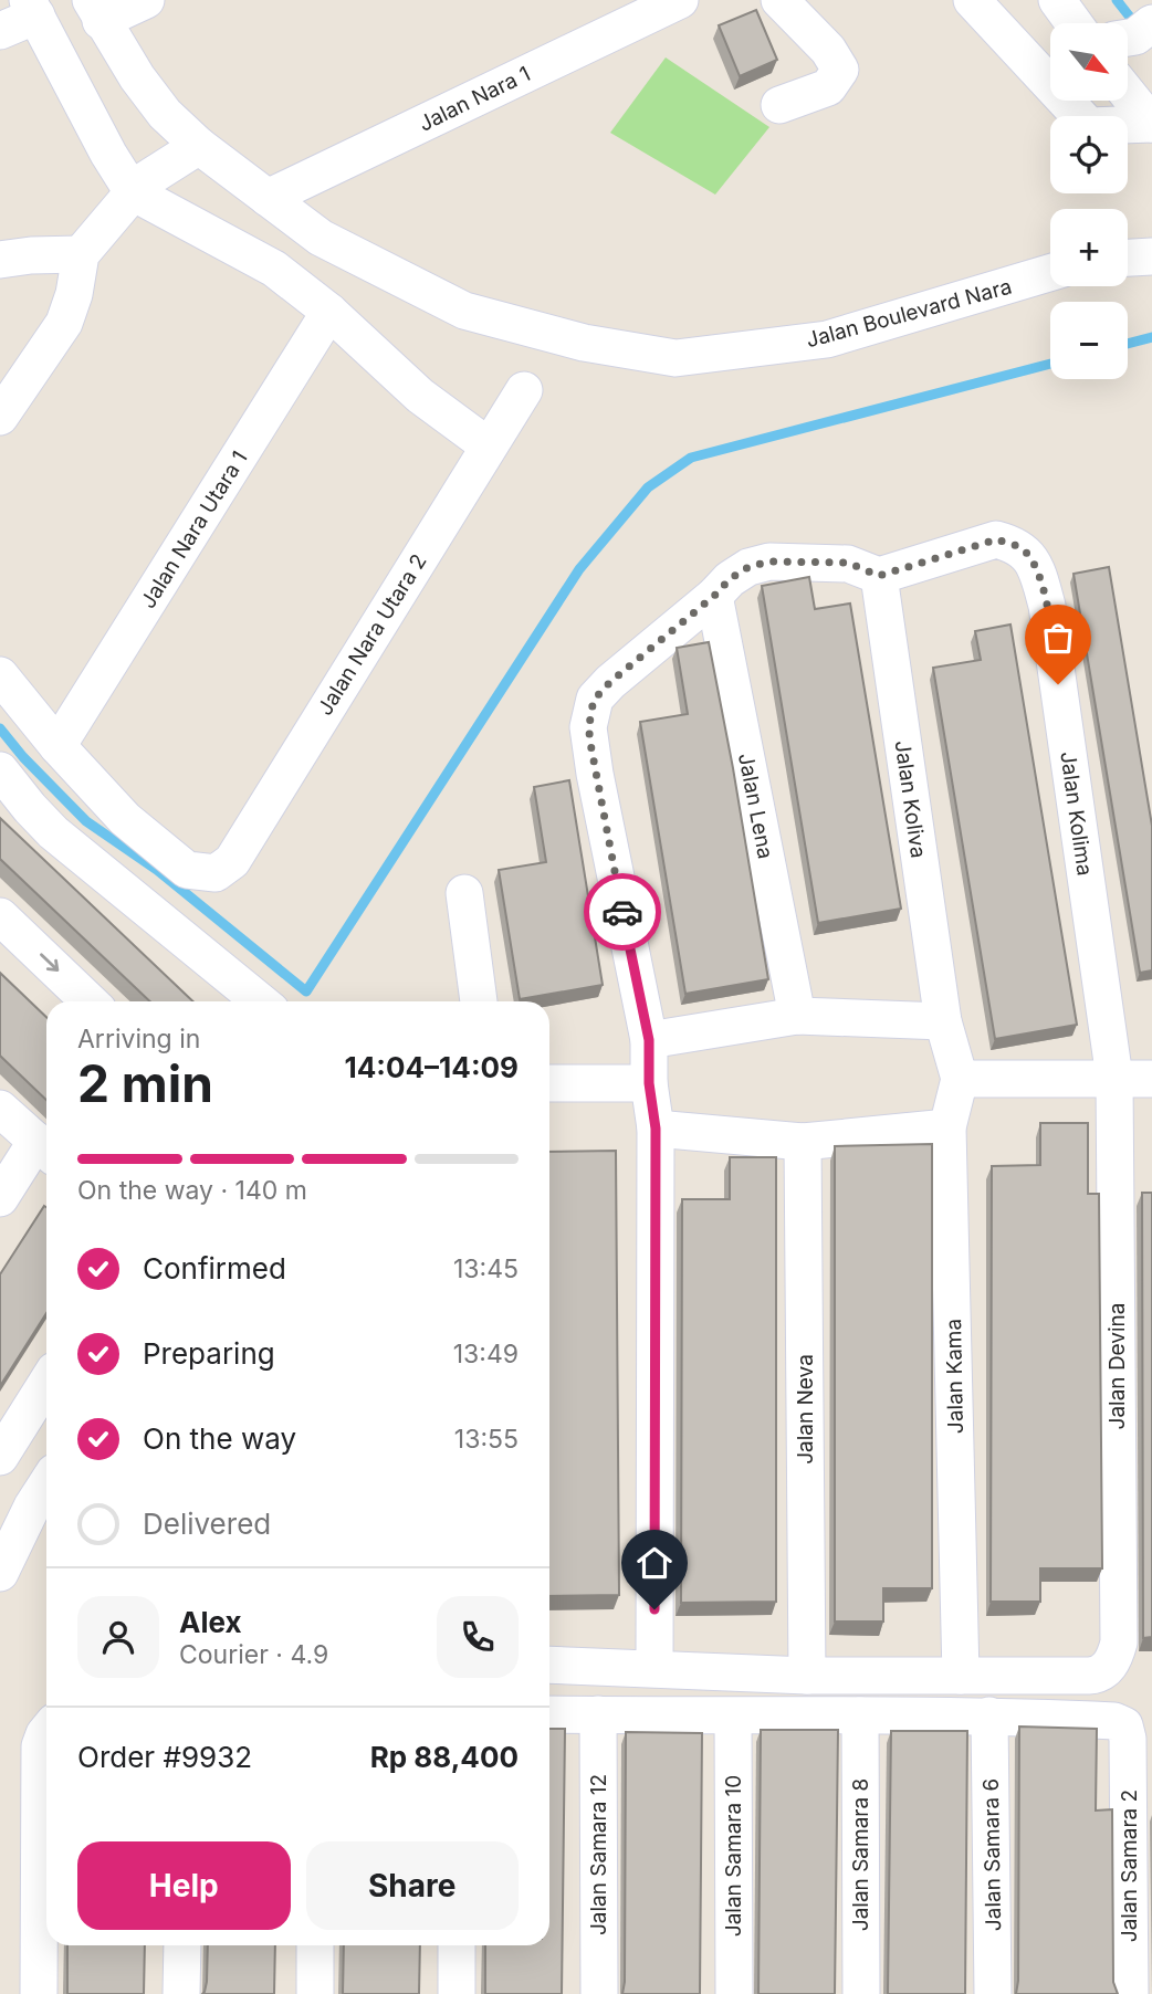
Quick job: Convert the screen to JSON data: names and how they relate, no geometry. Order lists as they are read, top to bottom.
{
  "streets": {
    "street": [
      "Jalan Nara 1",
      "Jalan Boulevard Nara",
      "Jalan Nara Utara 1",
      "Jalan Nara Utara 2",
      "Jalan Koliva",
      "Jalan Lena",
      "Jalan Kolima",
      "Jalan Devina",
      "Jalan Kama",
      "Jalan Neva",
      "Jalan Samara 12",
      "Jalan Samara 8",
      "Jalan Samara 6",
      "Jalan Samara 10",
      "Jalan Samara 2"
    ]
  },
  "crossings": [
    ["Jalan Nara 1", "Jalan Boulevard Nara"],
    ["Jalan Nara Utara 1", "Jalan Nara Utara 2"],
    ["Jalan Koliva", "Jalan Kolima"],
    ["Jalan Koliva", "Jalan Kama"],
    ["Jalan Kolima", "Jalan Devina"],
    ["Jalan Devina", "Jalan Kama"],
    ["Jalan Samara 6", "Jalan Samara 2"]
  ],
  "north": "bottom right",
  "page": {
    "map_buttons": ["+", "−"],
    "heading": ["2 min", "Arriving in", "14:04–14:09"],
    "panel": [
      "Alex",
      "Courier · 4.9",
      "Order #9932",
      "Rp 88,400"
    ],
    "bar": "On the way · 140 m",
    "list": [
      ["Confirmed", "13:45"],
      ["Preparing", "13:49"],
      ["On the way", "13:55"],
      "Delivered"
    ],
    "buttons": ["Help", "Share"]
  }
}
